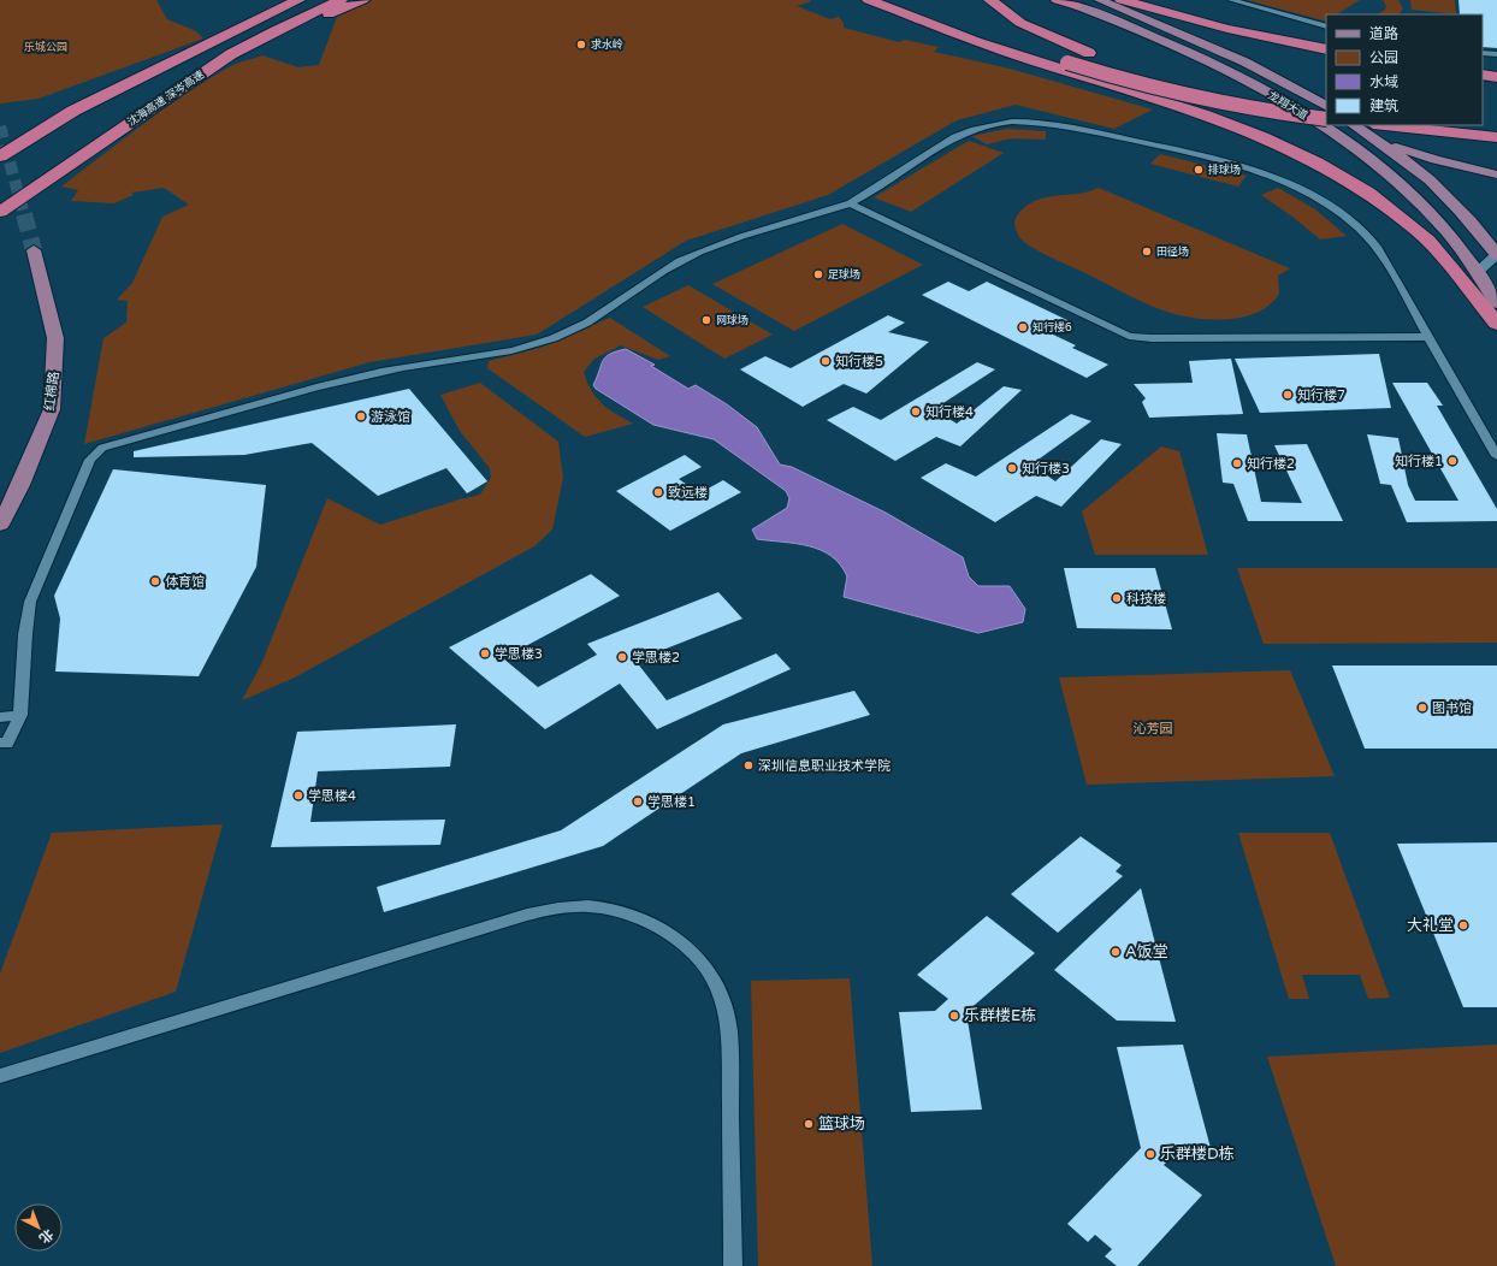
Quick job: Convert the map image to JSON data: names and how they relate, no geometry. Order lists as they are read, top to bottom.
{
  "streets": {
    "highway": ["沈海高速 深岑高速"],
    "main road": ["龙翔大道", "红棉路"]
  },
  "parks": ["乐城公园", "沁芳园"],
  "places": [
    "求水岭",
    "排球场",
    "田径场",
    "足球场",
    "网球场",
    "知行楼6",
    "知行楼5",
    "知行楼7",
    "知行楼4",
    "游泳馆",
    "知行楼1",
    "知行楼2",
    "知行楼3",
    "致远楼",
    "体育馆",
    "科技楼",
    "学思楼3",
    "学思楼2",
    "图书馆",
    "深圳信息职业技术学院",
    "学思楼4",
    "学思楼1",
    "大礼堂",
    "A饭堂",
    "乐群楼E栋",
    "篮球场",
    "乐群楼D栋"
  ],
  "legend": [
    "道路",
    "公园",
    "水域",
    "建筑"
  ],
  "north": "bottom right"
}
